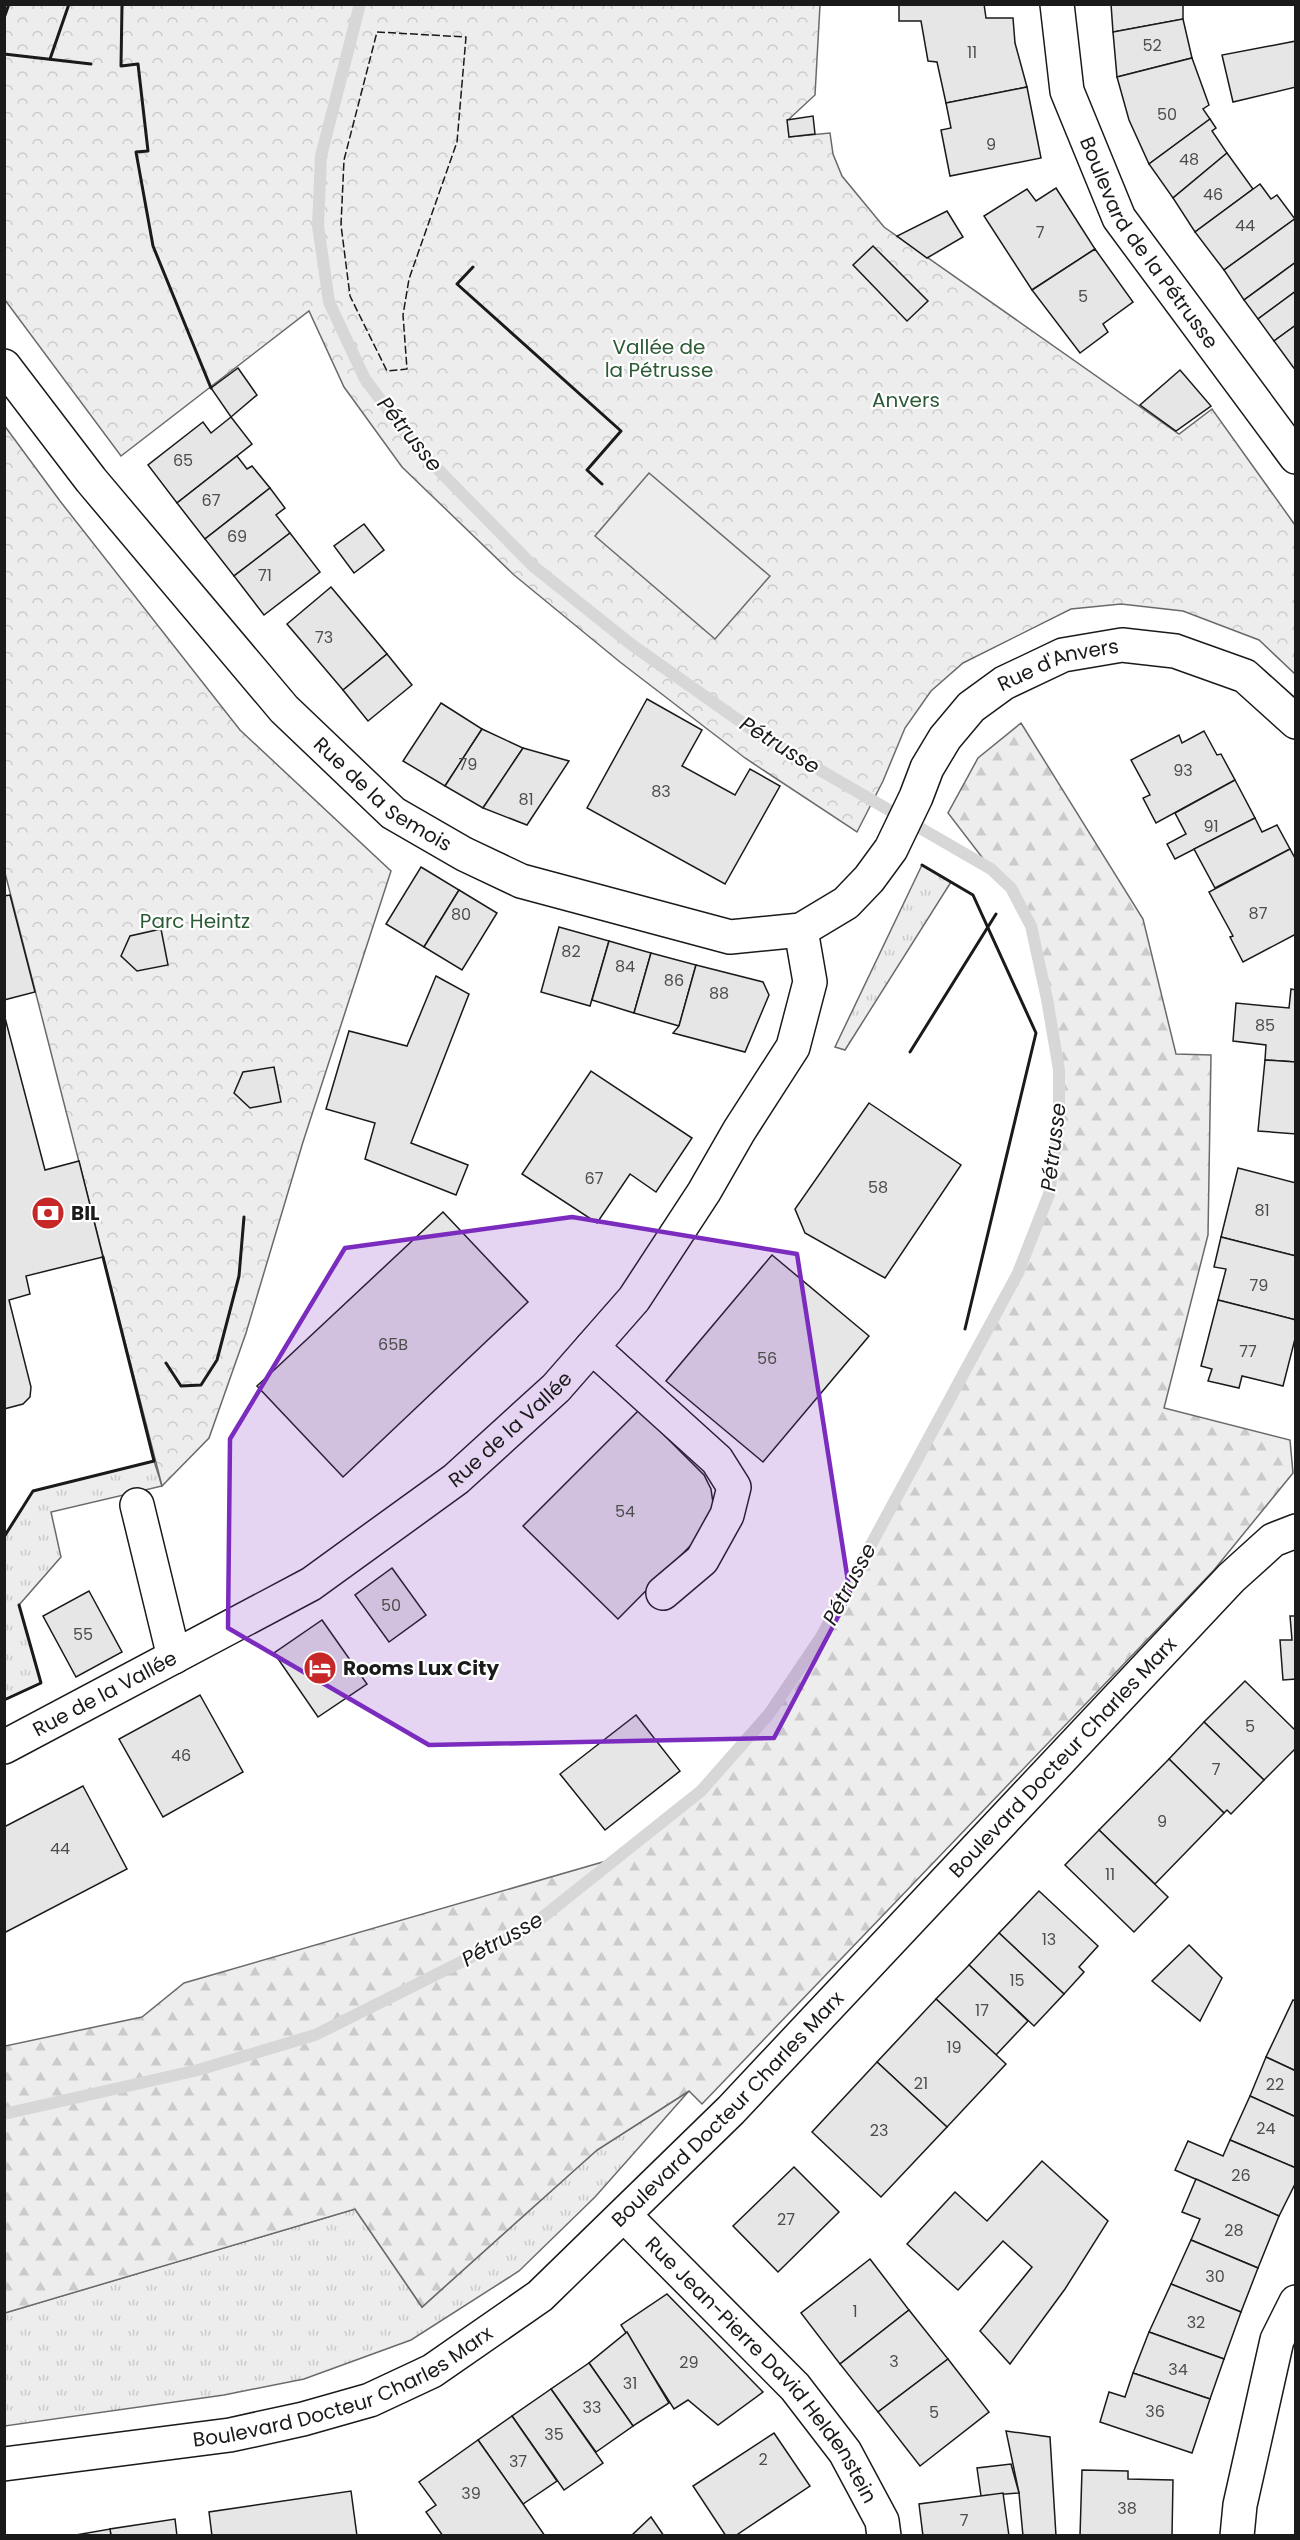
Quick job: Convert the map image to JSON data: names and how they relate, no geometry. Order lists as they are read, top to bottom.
{
  "streets": {
    "street": [
      "Boulevard de la Pétrusse",
      "Rue d'Anvers",
      "Rue de la Semois",
      "Rue de la Vallée",
      "Boulevard Docteur Charles Marx",
      "Rue Jean-Pierre David Heldenstein"
    ]
  },
  "crossings": [
    ["Rue d'Anvers", "Rue de la Semois"],
    ["Rue de la Semois", "Rue de la Vallée"],
    ["Boulevard Docteur Charles Marx", "Rue Jean-Pierre David Heldenstein"]
  ],
  "water": ["Pétrusse"],
  "parks": ["Vallée de la Pétrusse", "Anvers", "Parc Heintz"],
  "places": {
    "bank": ["BIL"],
    "hotel": ["Rooms Lux City"]
  },
  "house_numbers": [
    "52",
    "11",
    "50",
    "9",
    "48",
    "46",
    "44",
    "7",
    "5",
    "65",
    "67",
    "69",
    "71",
    "73",
    "79",
    "93",
    "83",
    "81",
    "91",
    "87",
    "80",
    "82",
    "84",
    "86",
    "88",
    "85",
    "67",
    "58",
    "81",
    "79",
    "65B",
    "77",
    "56",
    "54",
    "50",
    "55",
    "5",
    "46",
    "7",
    "9",
    "44",
    "11",
    "13",
    "15",
    "17",
    "19",
    "21",
    "22",
    "24",
    "23",
    "26",
    "27",
    "28",
    "30",
    "1",
    "32",
    "3",
    "29",
    "34",
    "31",
    "33",
    "36",
    "5",
    "35",
    "2",
    "37",
    "39",
    "38",
    "7"
  ]
}
